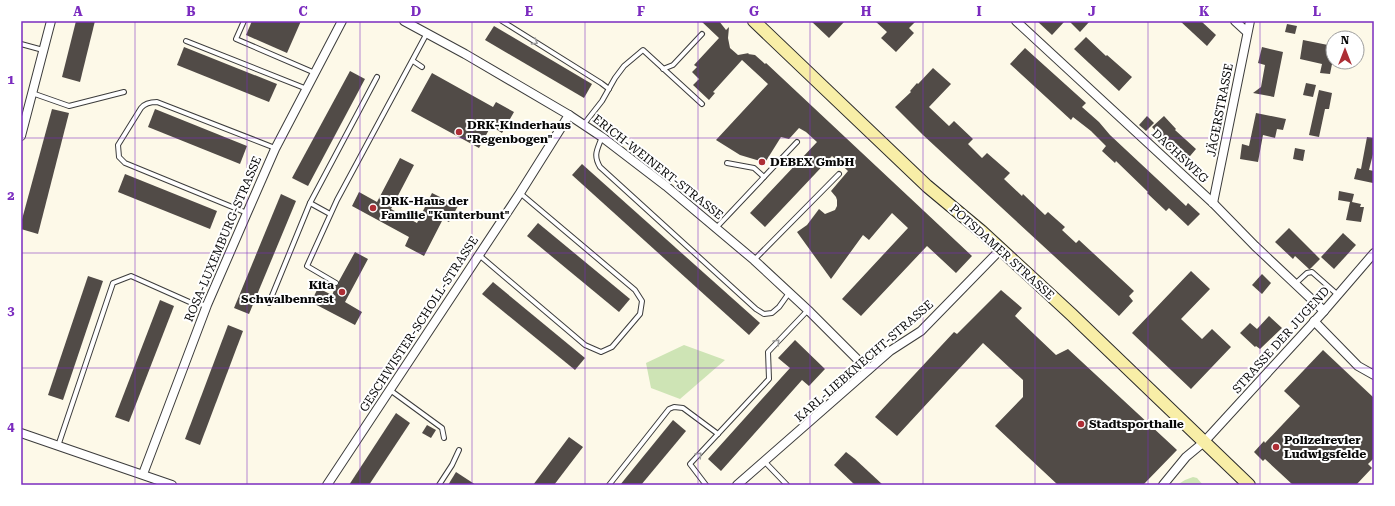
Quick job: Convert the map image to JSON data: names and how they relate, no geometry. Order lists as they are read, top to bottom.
{
  "streets": {
    "main road": ["POTSDAMER STRASSE"],
    "street": [
      "JÄGERSTRASSE",
      "DACHSWEG",
      "ERICH-WEINERT-STRASSE",
      "ROSA-LUXEMBURG-STRASSE",
      "GESCHWISTER-SCHOLL-STRASSE",
      "STRASSE DER JUGEND",
      "KARL-LIEBKNECHT-STRASSE"
    ]
  },
  "crossings": [
    ["JÄGERSTRASSE", "DACHSWEG"],
    ["DACHSWEG", "STRASSE DER JUGEND"],
    ["ERICH-WEINERT-STRASSE", "GESCHWISTER-SCHOLL-STRASSE"],
    ["ERICH-WEINERT-STRASSE", "KARL-LIEBKNECHT-STRASSE"],
    ["POTSDAMER STRASSE", "STRASSE DER JUGEND"],
    ["POTSDAMER STRASSE", "KARL-LIEBKNECHT-STRASSE"]
  ],
  "places": [
    "DRK-Kinderhaus \"Regenbogen\"",
    "DEBEX GmbH",
    "DRK-Haus der Familie \"Kunterbunt\"",
    "Kita Schwalbennest",
    "Stadtsporthalle",
    "Polizeirevier Ludwigsfelde"
  ],
  "north": "top",
  "grid": {
    "columns": [
      "A",
      "B",
      "C",
      "D",
      "E",
      "F",
      "G",
      "H",
      "I",
      "J",
      "K",
      "L"
    ],
    "rows": [
      "1",
      "2",
      "3",
      "4"
    ]
  }
}
